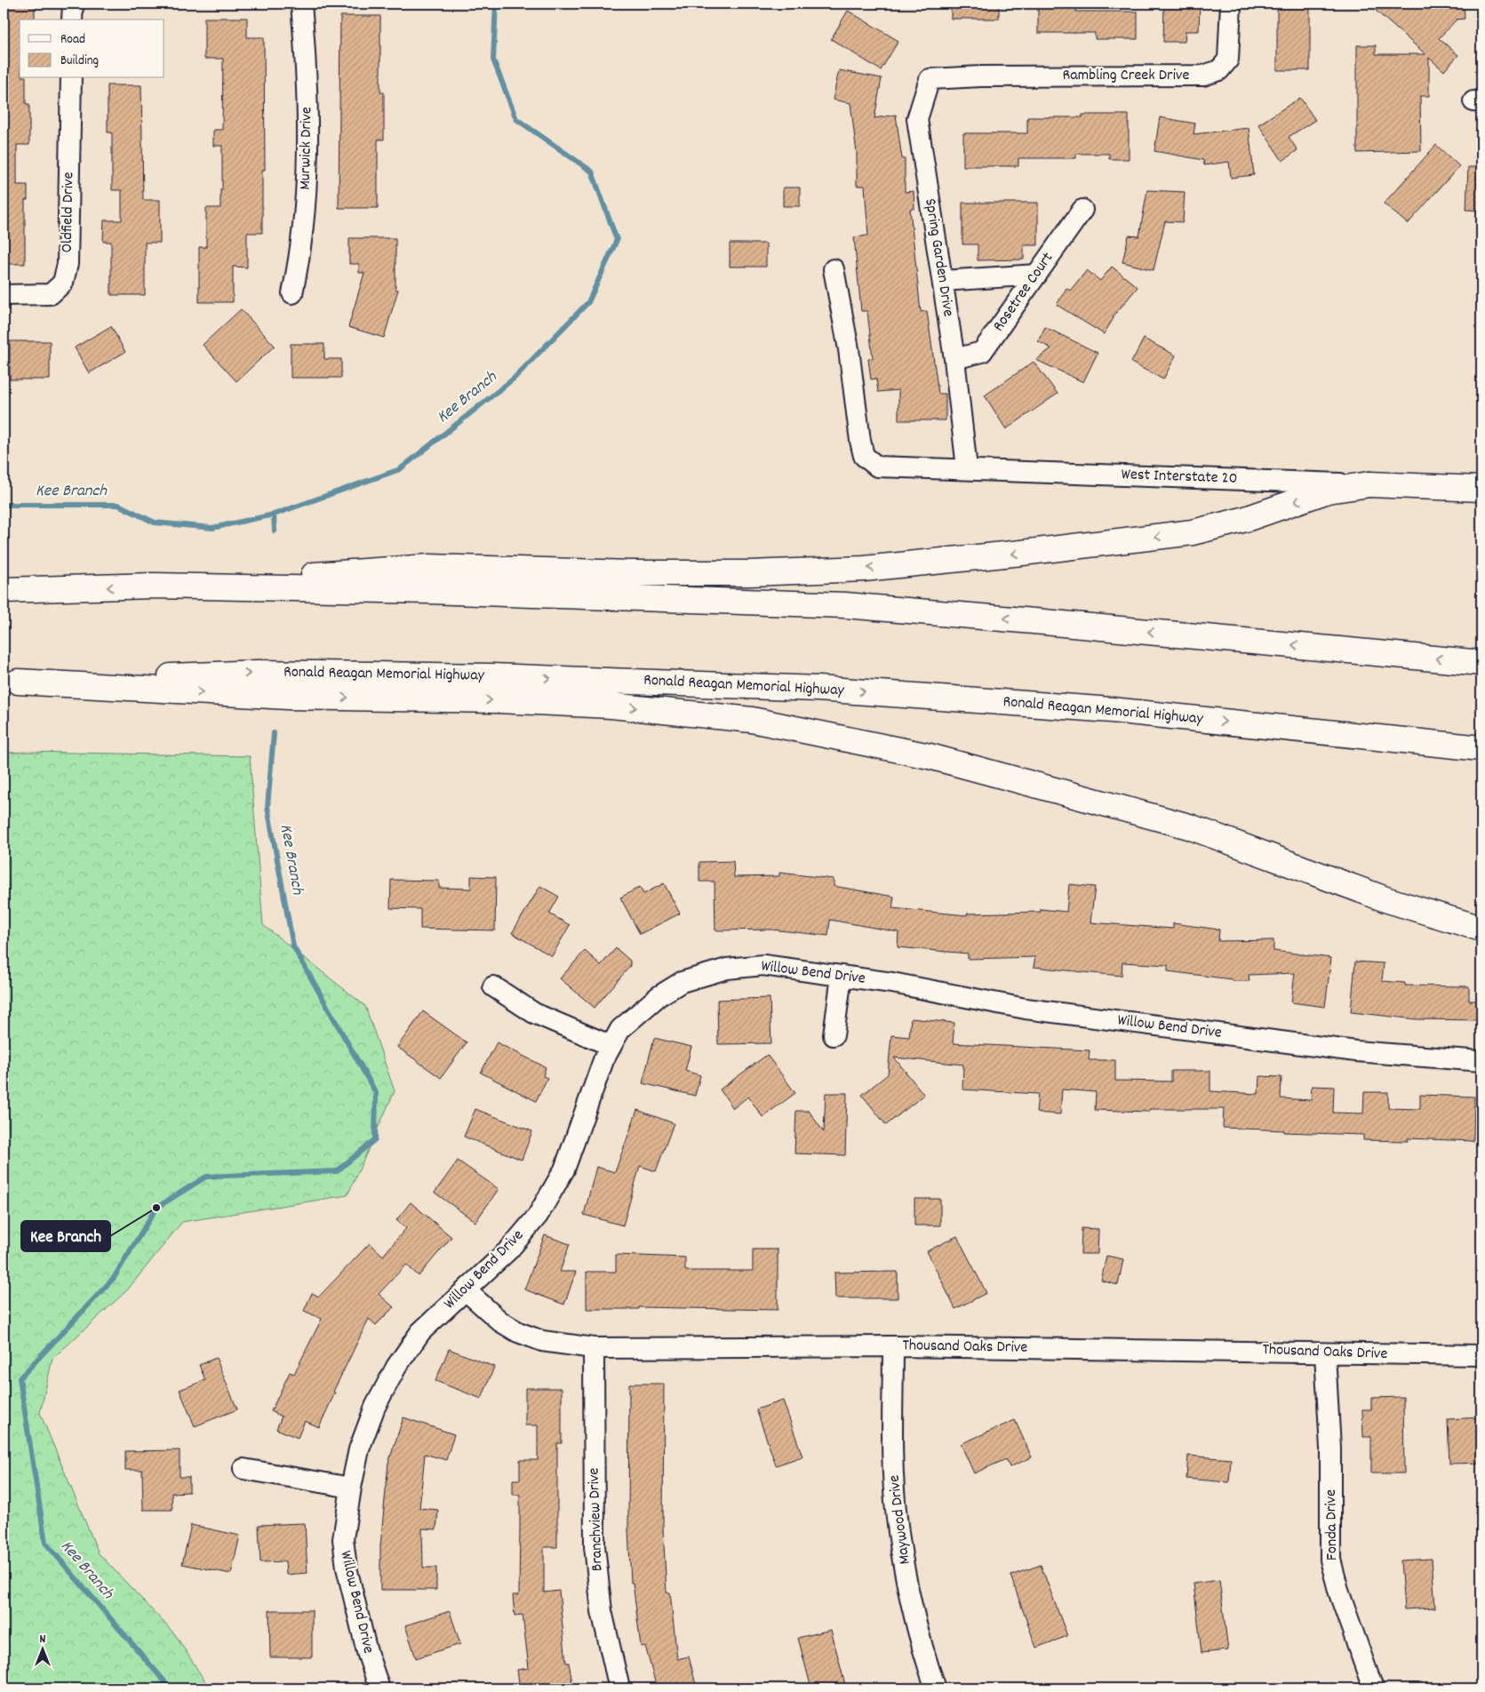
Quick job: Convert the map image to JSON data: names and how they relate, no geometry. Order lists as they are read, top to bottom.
{
  "streets": {
    "main road": ["West Interstate 20", "Ronald Reagan Memorial Highway"],
    "street": [
      "Rambling Creek Drive",
      "Murwick Drive",
      "Oldfield Drive",
      "Spring Garden Drive",
      "Rosetree Court",
      "Willow Bend Drive",
      "Thousand Oaks Drive",
      "Branchview Drive",
      "Maywood Drive",
      "Fonda Drive"
    ]
  },
  "crossings": [
    ["Rambling Creek Drive", "Spring Garden Drive"],
    ["Spring Garden Drive", "Rosetree Court"],
    ["Spring Garden Drive", "West Interstate 20"],
    ["Willow Bend Drive", "Thousand Oaks Drive"],
    ["Thousand Oaks Drive", "Branchview Drive"],
    ["Thousand Oaks Drive", "Maywood Drive"],
    ["Thousand Oaks Drive", "Fonda Drive"]
  ],
  "water": ["Kee Branch"],
  "places": ["Kee Branch"],
  "legend": ["Road", "Building"],
  "north": "top"
}
